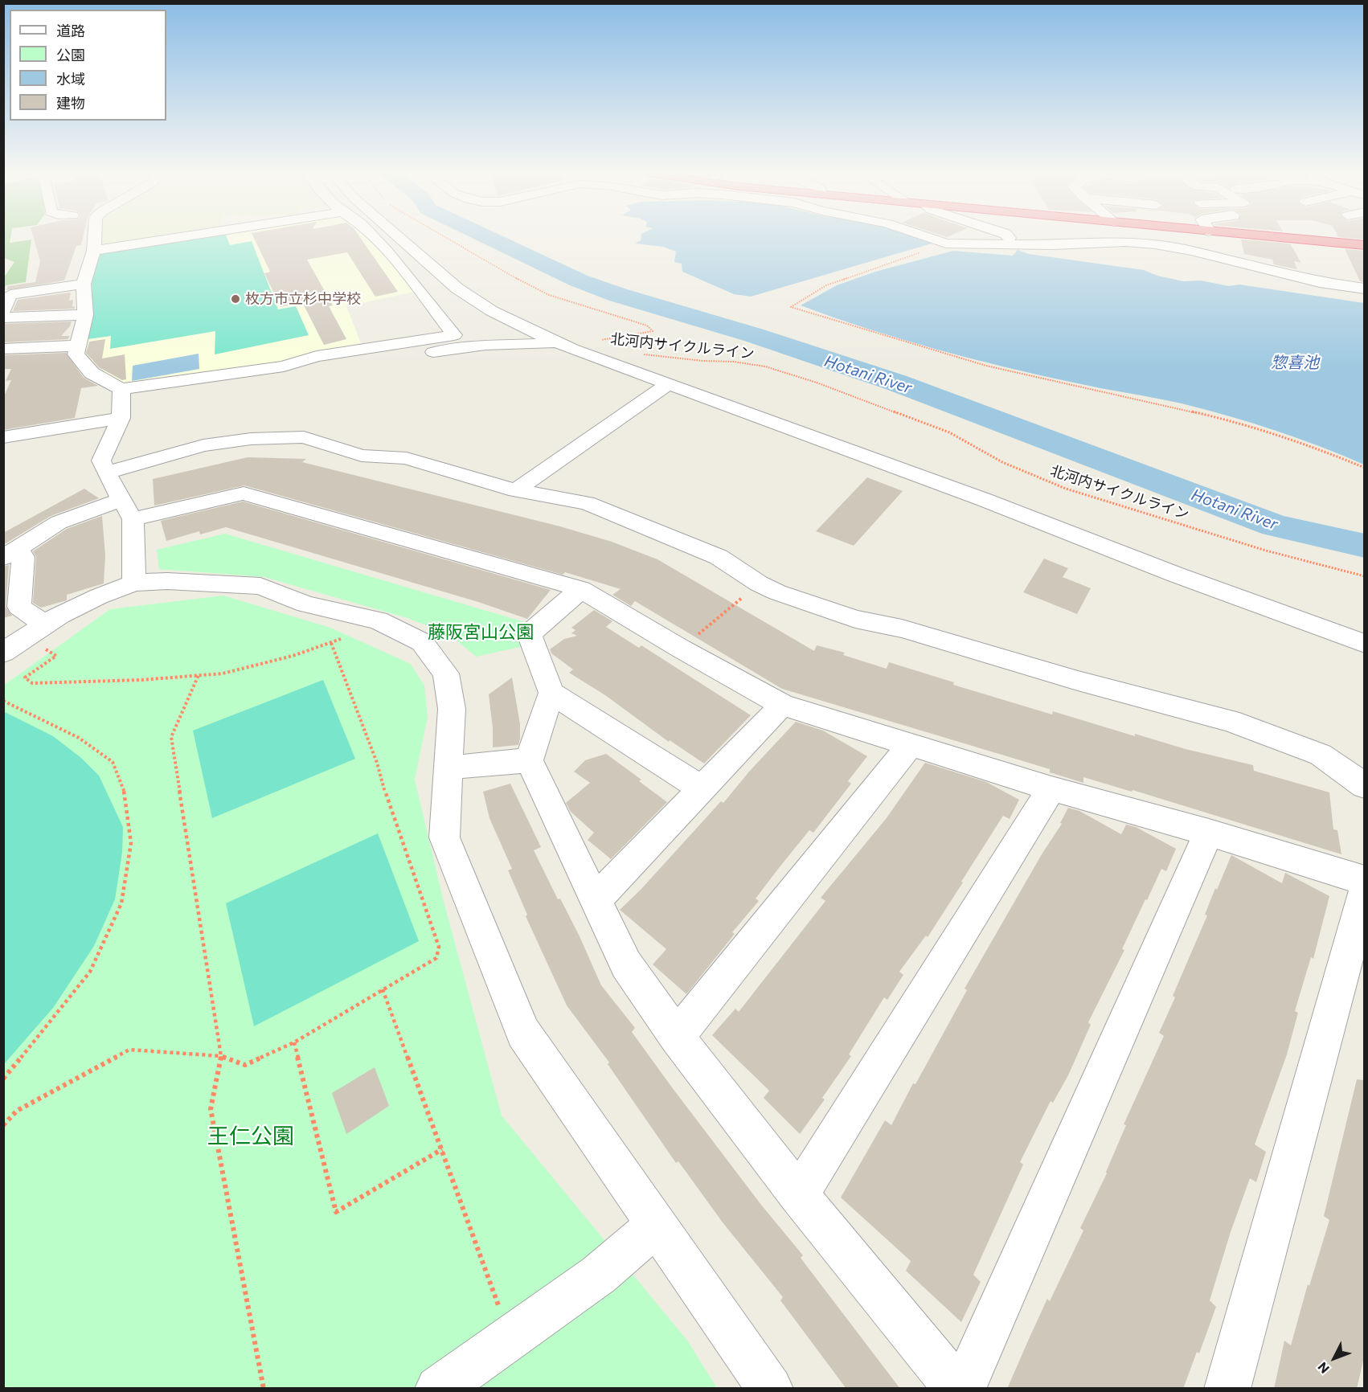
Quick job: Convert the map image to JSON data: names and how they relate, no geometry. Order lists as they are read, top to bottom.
{
  "streets": {
    "path": ["北河内サイクルライン"]
  },
  "water": ["惣喜池", "Hotani River"],
  "parks": ["藤阪宮山公園", "王仁公園"],
  "places": ["枚方市立杉中学校"],
  "legend": [
    "道路",
    "公園",
    "水域",
    "建物"
  ],
  "north": "bottom left"
}
